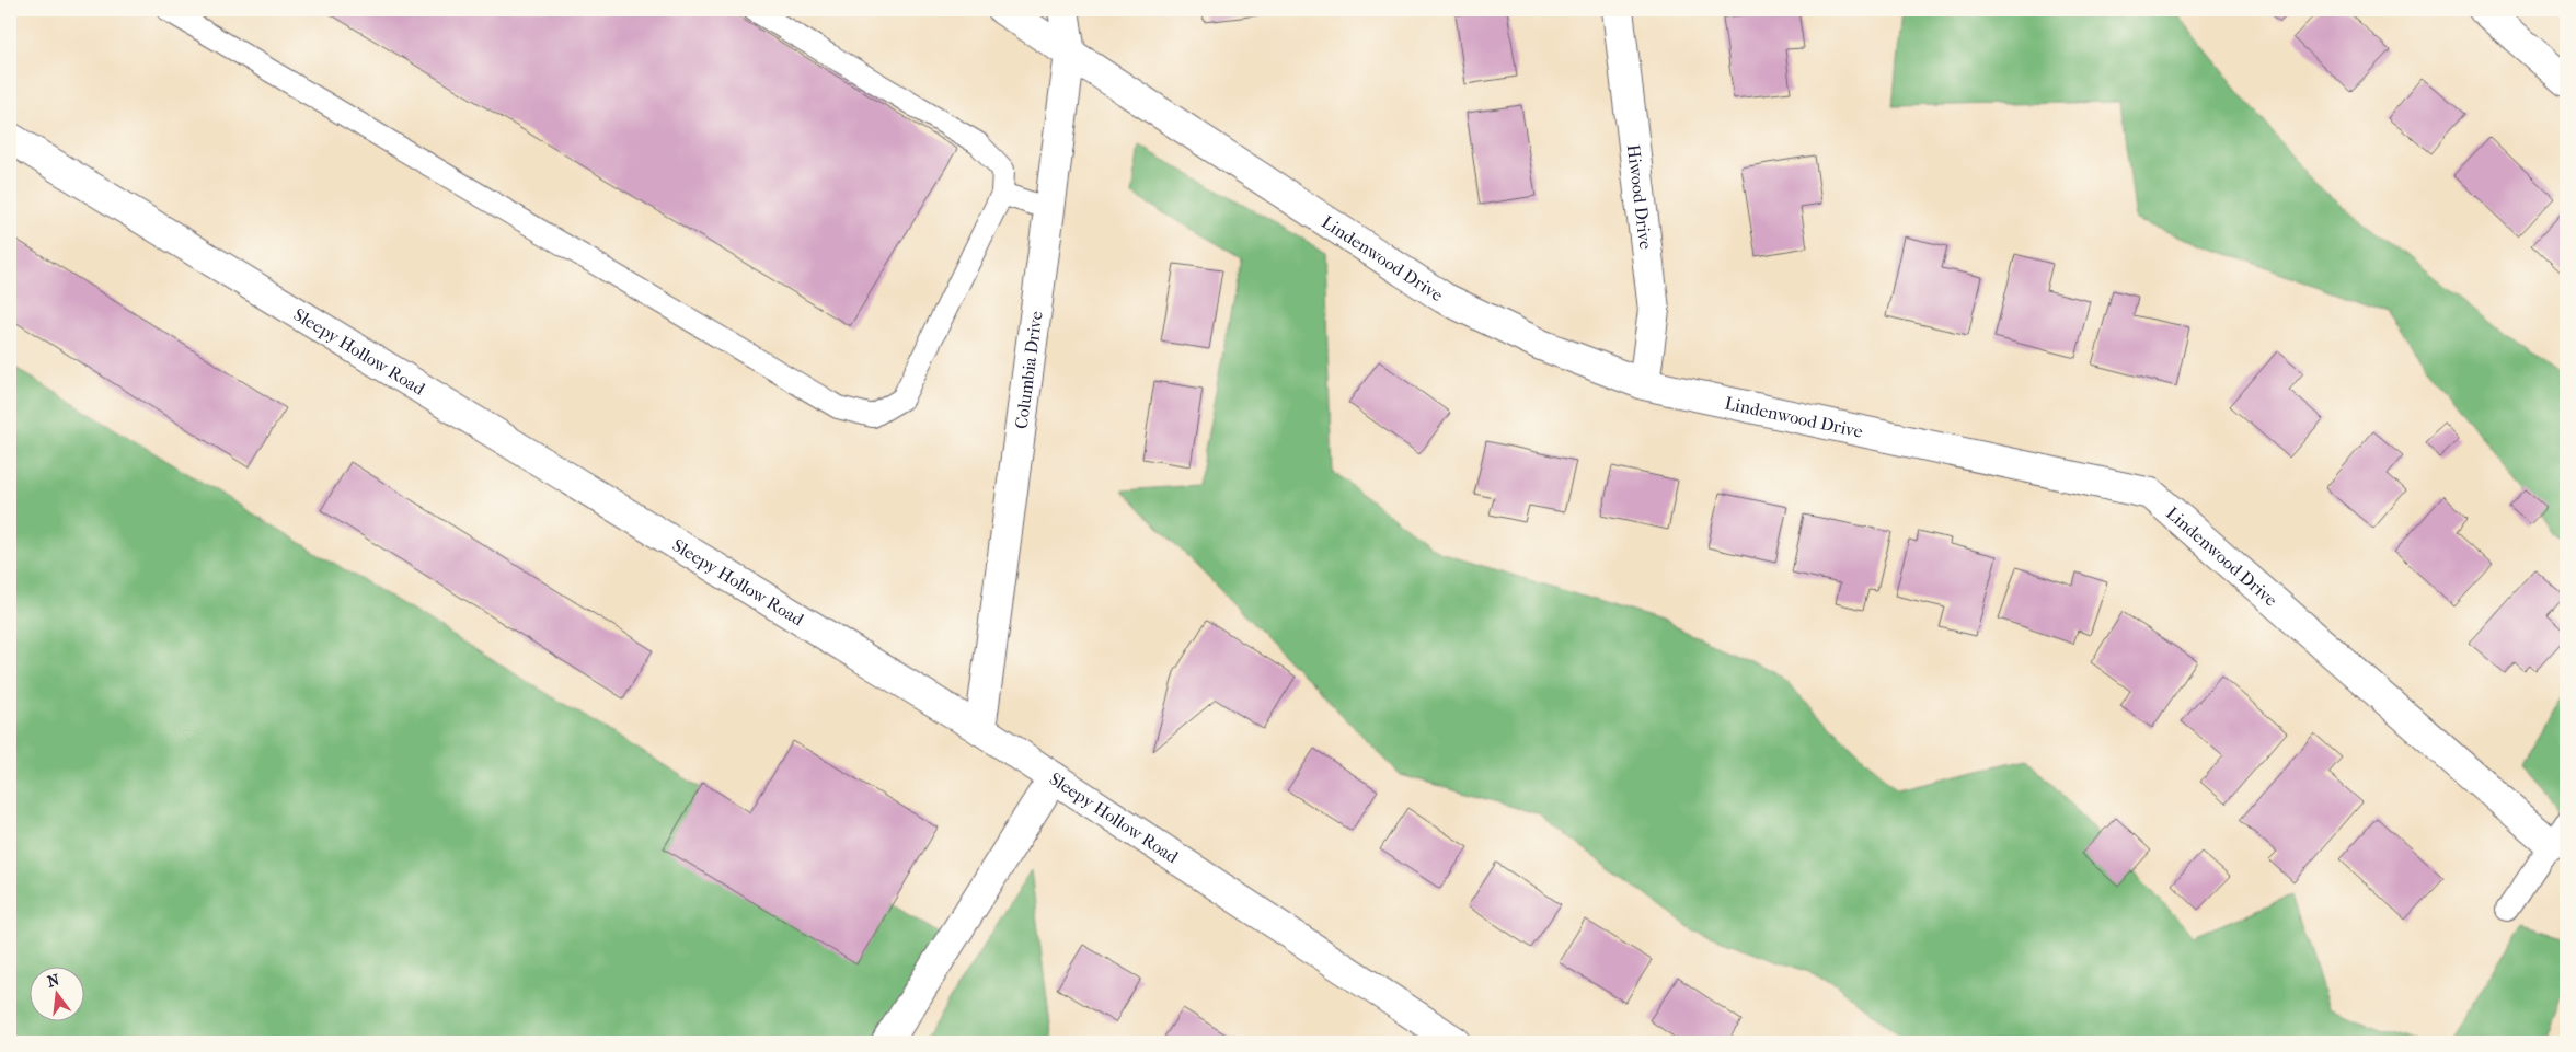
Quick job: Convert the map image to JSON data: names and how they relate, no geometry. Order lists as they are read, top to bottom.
{
  "streets": {
    "street": [
      "Hiwood Drive",
      "Lindenwood Drive",
      "Sleepy Hollow Road",
      "Columbia Drive"
    ]
  },
  "crossings": [
    ["Hiwood Drive", "Lindenwood Drive"],
    ["Lindenwood Drive", "Columbia Drive"],
    ["Sleepy Hollow Road", "Columbia Drive"]
  ],
  "north": "top"
}
